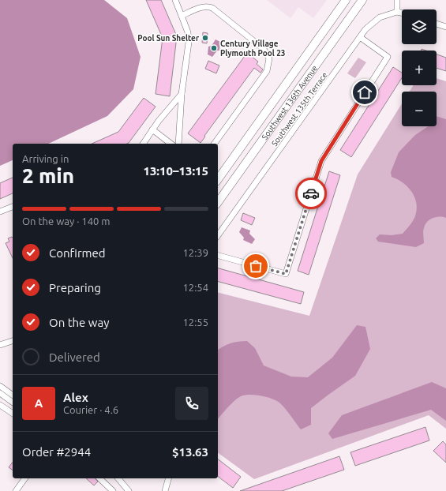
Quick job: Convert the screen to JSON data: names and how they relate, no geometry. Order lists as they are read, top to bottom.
{
  "streets": {
    "street": ["Southwest 136th Avenue", "Southwest 135th Terrace"]
  },
  "places": ["Pool Sun Shelter", "Century Village Plymouth Pool 23"],
  "page": {
    "map_buttons": ["+", "−"],
    "heading": ["2 min", "Arriving in", "13:10–13:15"],
    "panel": [
      "Alex",
      "Courier · 4.6",
      "Order #2944",
      "$13.63"
    ],
    "bar": "On the way · 140 m",
    "list": [
      ["Confirmed", "12:39"],
      ["Preparing", "12:54"],
      ["On the way", "12:55"],
      "Delivered"
    ],
    "round": "A"
  }
}
